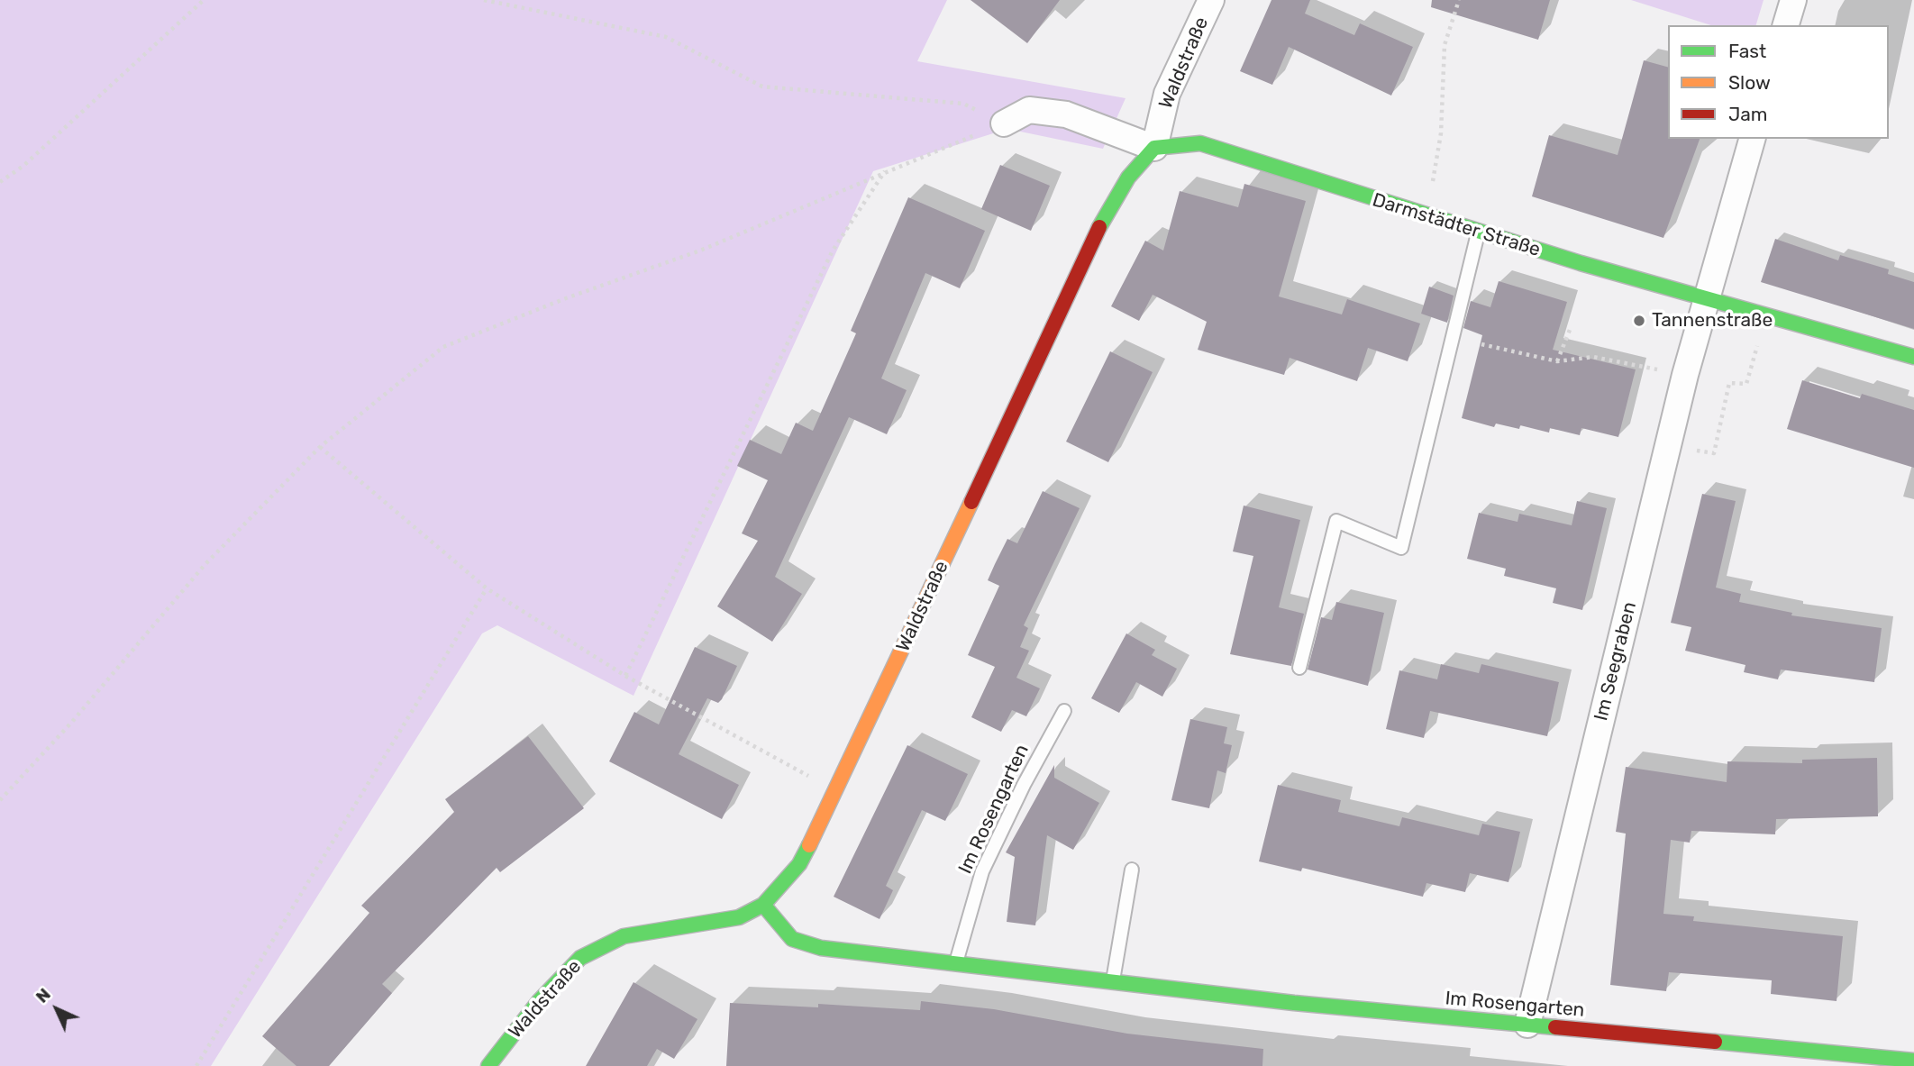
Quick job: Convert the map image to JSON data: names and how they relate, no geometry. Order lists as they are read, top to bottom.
{
  "streets": {
    "street": [
      "Waldstraße",
      "Darmstädter Straße",
      "Im Seegraben",
      "Im Rosengarten"
    ]
  },
  "crossings": [
    ["Waldstraße", "Darmstädter Straße"],
    ["Waldstraße", "Im Rosengarten"],
    ["Darmstädter Straße", "Im Seegraben"],
    ["Im Seegraben", "Im Rosengarten"]
  ],
  "places": ["Tannenstraße"],
  "legend": ["Fast", "Slow", "Jam"],
  "north": "top left"
}
